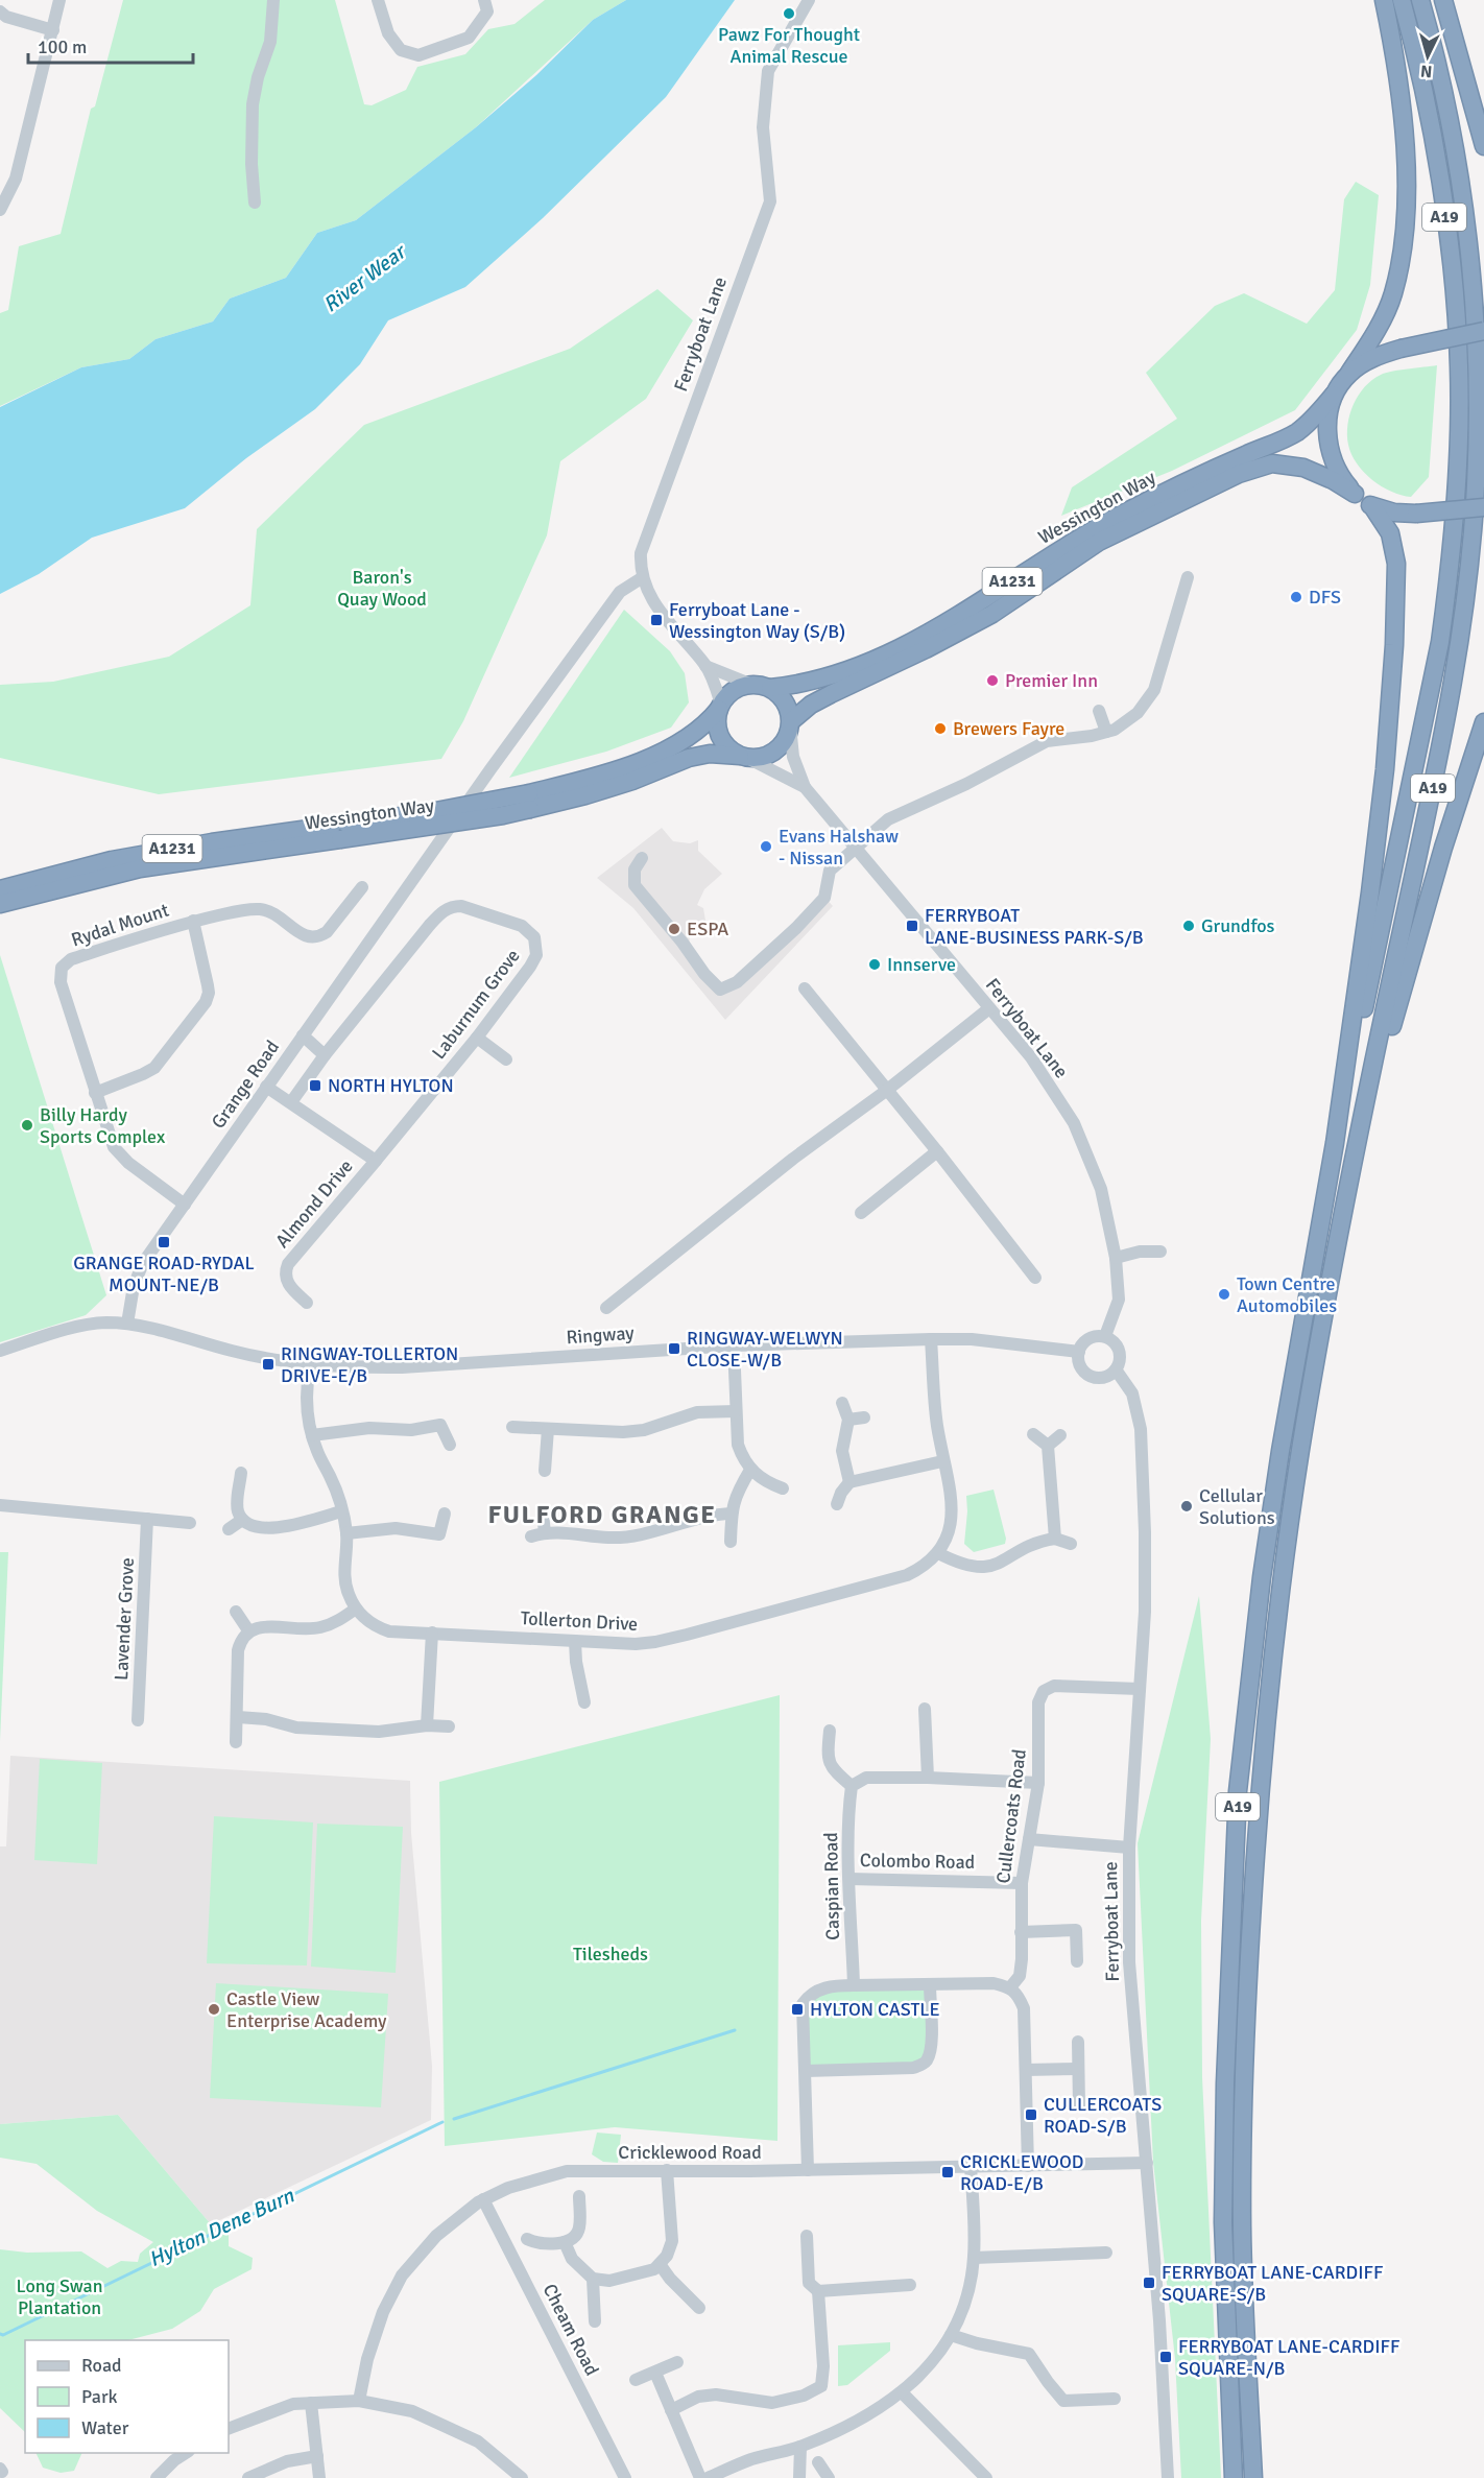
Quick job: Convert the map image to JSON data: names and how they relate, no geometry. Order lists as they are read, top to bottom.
{
  "streets": {
    "highway": ["A19", "Wessington Way", "A1231"],
    "street": [
      "Ferryboat Lane",
      "Rydal Mount",
      "Laburnum Grove",
      "Grange Road",
      "Almond Drive",
      "Ringway",
      "Lavender Grove",
      "Tollerton Drive",
      "Cullercoats Road",
      "Colombo Road",
      "Caspian Road",
      "Cricklewood Road",
      "Cheam Road"
    ]
  },
  "crossings": [
    ["A19", "A1231"],
    ["Ferryboat Lane", "Wessington Way"],
    ["Ferryboat Lane", "Grange Road"],
    ["Ferryboat Lane", "Ringway"],
    ["Ferryboat Lane", "Cullercoats Road"],
    ["Ferryboat Lane", "Cricklewood Road"],
    ["Wessington Way", "A1231"],
    ["Rydal Mount", "Grange Road"],
    ["Laburnum Grove", "Almond Drive"],
    ["Grange Road", "Ringway"],
    ["Ringway", "Tollerton Drive"],
    ["Cullercoats Road", "Colombo Road"],
    ["Colombo Road", "Caspian Road"],
    ["Cricklewood Road", "Cheam Road"]
  ],
  "districts": ["FULFORD GRANGE"],
  "water": ["River Wear", "Hylton Dene Burn"],
  "parks": ["Baron's Quay Wood", "Tilesheds", "Long Swan Plantation"],
  "places": {
    "other": [
      "Pawz For Thought Animal Rescue",
      "DFS",
      "Premier Inn",
      "Brewers Fayre",
      "Evans Halshaw - Nissan",
      "Grundfos",
      "ESPA",
      "Innserve",
      "Billy Hardy Sports Complex",
      "Town Centre Automobiles",
      "Cellular Solutions",
      "Castle View Enterprise Academy"
    ],
    "transit": [
      "Ferryboat Lane - Wessington Way (S/B)",
      "FERRYBOAT LANE-BUSINESS PARK-S/B",
      "NORTH HYLTON",
      "GRANGE ROAD-RYDAL MOUNT-NE/B",
      "RINGWAY-WELWYN CLOSE-W/B",
      "RINGWAY-TOLLERTON DRIVE-E/B",
      "HYLTON CASTLE",
      "CULLERCOATS ROAD-S/B",
      "CRICKLEWOOD ROAD-E/B",
      "FERRYBOAT LANE-CARDIFF SQUARE-S/B",
      "FERRYBOAT LANE-CARDIFF SQUARE-N/B"
    ]
  },
  "legend": ["Road", "Park", "Water"],
  "scale_bar": "100 m",
  "north": "bottom"
}
